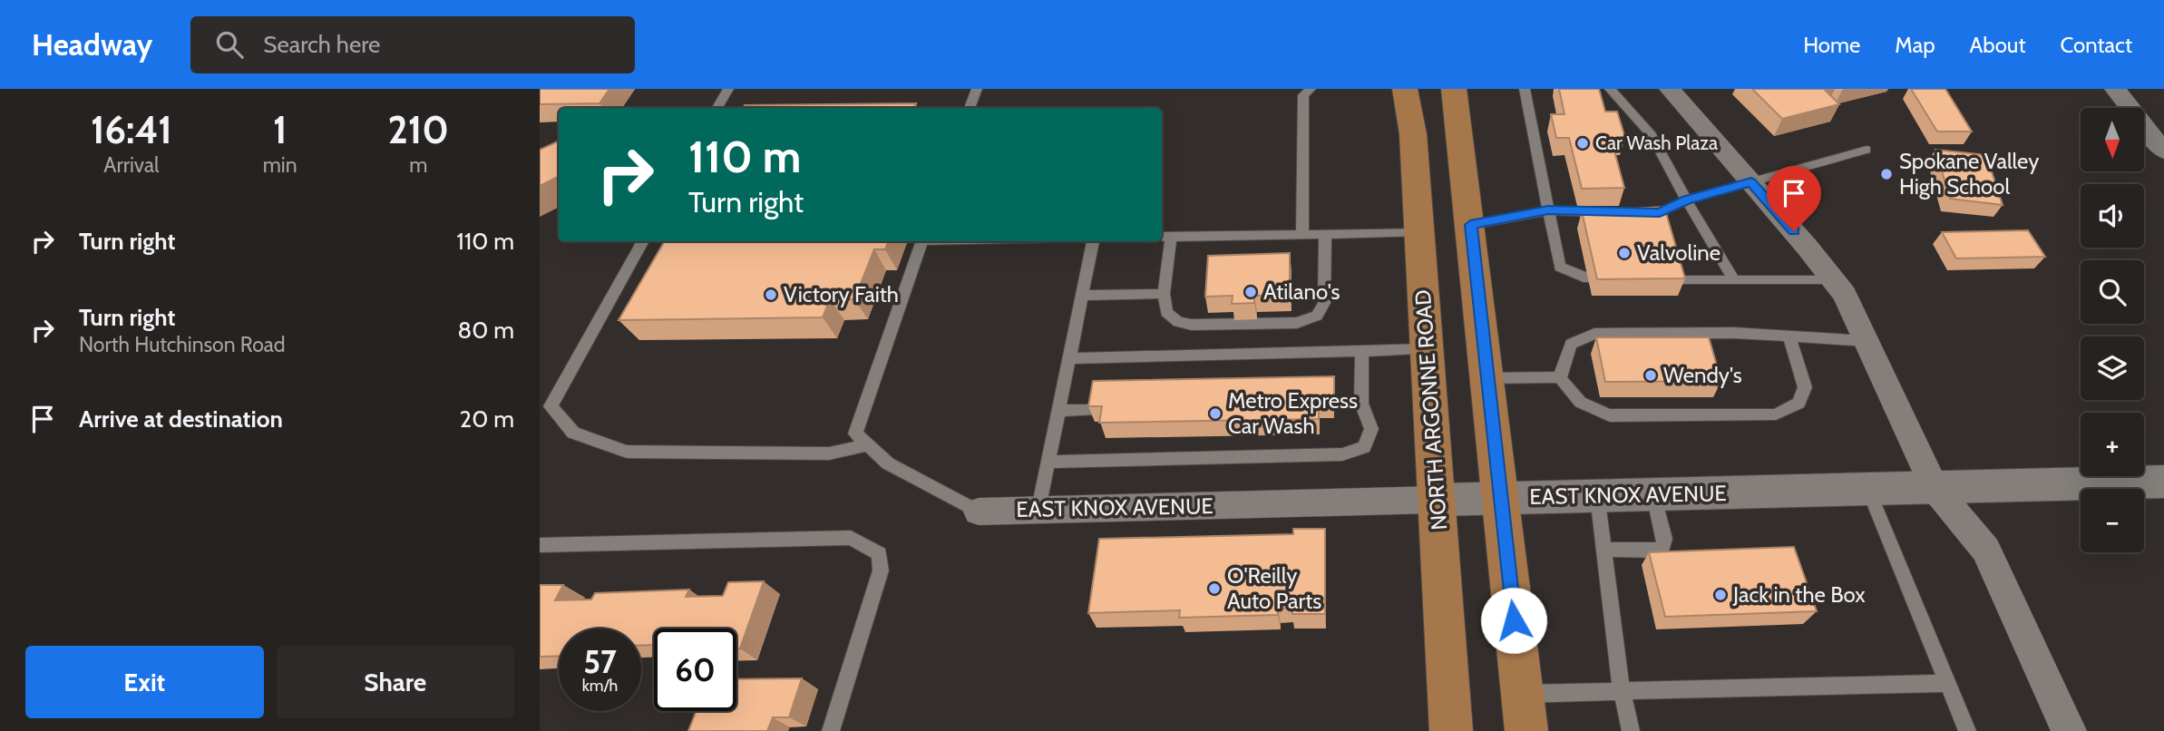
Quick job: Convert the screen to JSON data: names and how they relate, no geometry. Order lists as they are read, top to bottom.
{
  "streets": {
    "main road": ["NORTH ARGONNE ROAD"],
    "street": ["EAST KNOX AVENUE"]
  },
  "crossings": [
    ["NORTH ARGONNE ROAD", "EAST KNOX AVENUE"]
  ],
  "places": [
    "Car Wash Plaza",
    "Spokane Valley High School",
    "Valvoline",
    "Atilano's",
    "Victory Faith",
    "Wendy's",
    "Metro Express Car Wash",
    "O'Reilly Auto Parts",
    "Jack in the Box"
  ],
  "north": "bottom",
  "page": {
    "header": "Headway",
    "search": "Search here",
    "nav": [
      "Home",
      "Map",
      "About",
      "Contact"
    ],
    "eta": [
      "16:41",
      "Arrival",
      "1",
      "min",
      "210",
      "m"
    ],
    "map_buttons": ["+", "−"],
    "turn": ["110 m", "Turn right"],
    "list": [
      {
        "name": "Turn right",
        "value": "110 m"
      },
      {
        "name": "Turn right",
        "note": "North Hutchinson Road",
        "value": "80 m"
      },
      {
        "name": "Arrive at destination",
        "value": "20 m"
      }
    ],
    "speed": "57 km/h",
    "limit": "60",
    "buttons": ["Exit", "Share"]
  }
}
